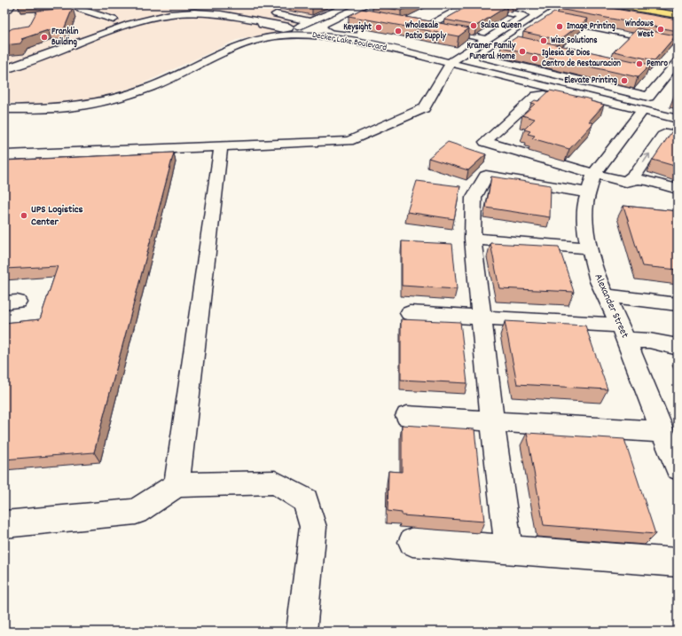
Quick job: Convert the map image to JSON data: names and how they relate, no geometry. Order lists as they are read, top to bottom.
{
  "streets": {
    "street": ["Decker Lake Boulevard", "Alexander Street"]
  },
  "crossings": [
    ["Decker Lake Boulevard", "Alexander Street"]
  ],
  "places": [
    "Salsa Queen",
    "Image Printing",
    "Keysight",
    "Windows West",
    "Wholesale Patio Supply",
    "Franklin Building",
    "Wize Solutions",
    "Kramer Family Funeral Home",
    "Iglesia de Dios Centro de Restauracion",
    "Pemro",
    "Elevate Printing",
    "UPS Logistics Center"
  ]
}
